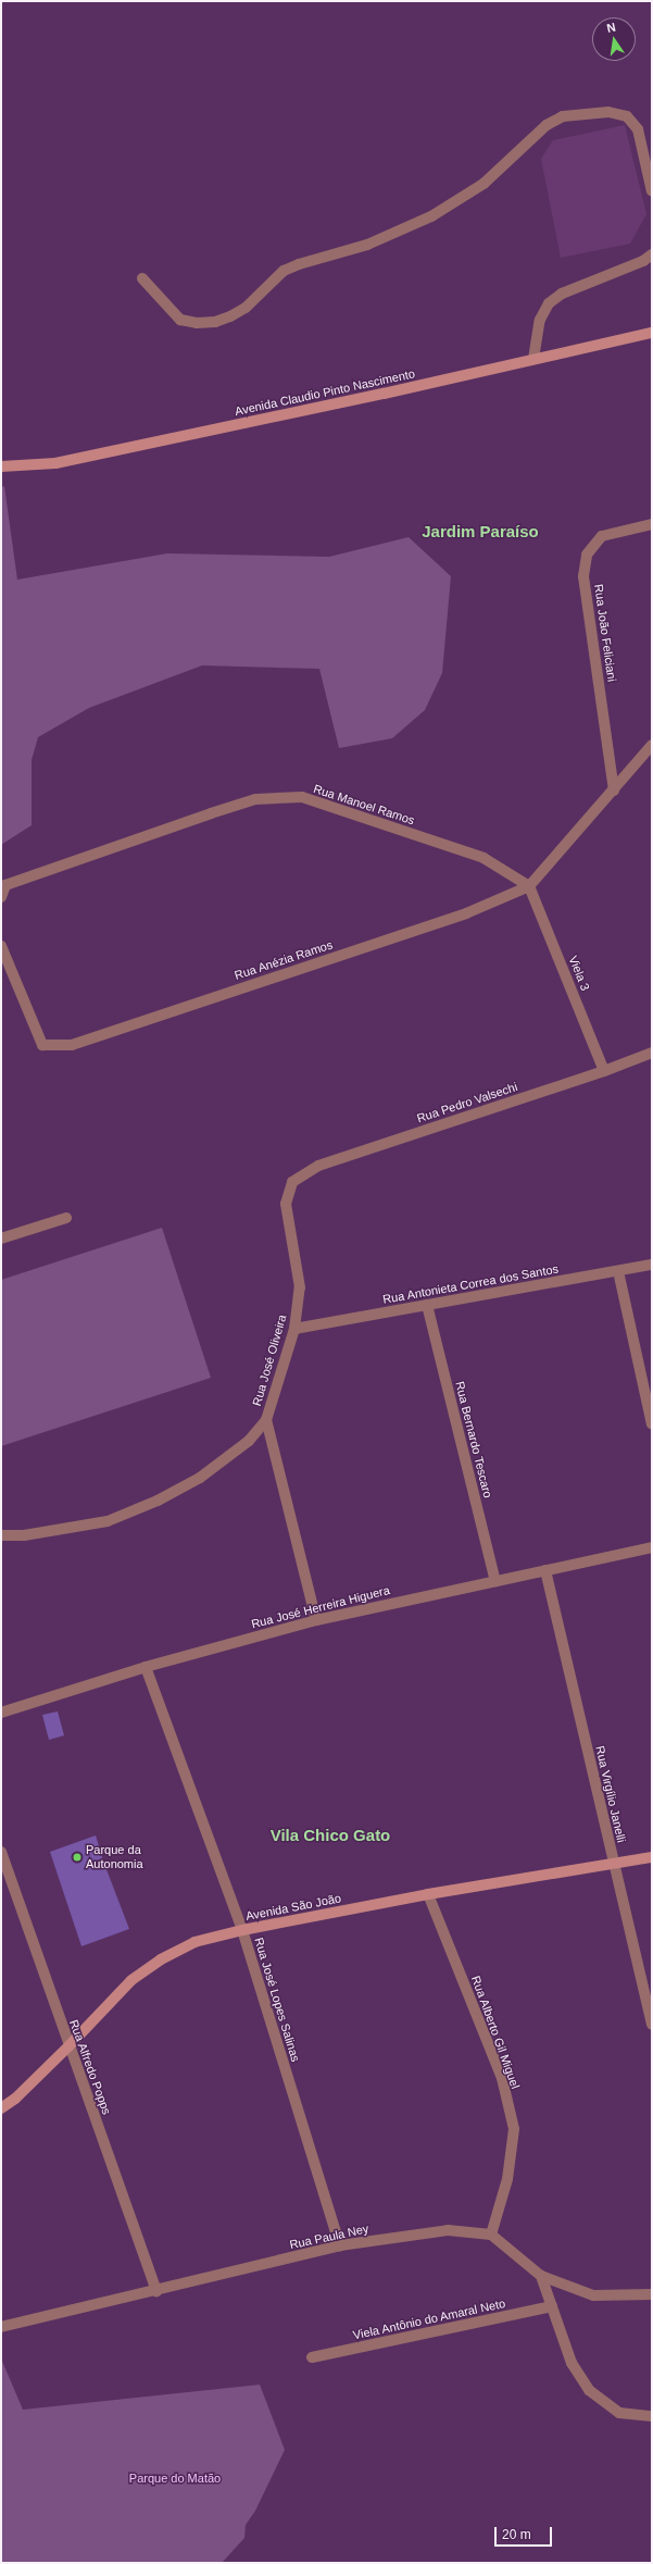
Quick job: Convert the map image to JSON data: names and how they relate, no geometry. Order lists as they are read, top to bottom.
{
  "streets": {
    "main road": ["Avenida Claudio Pinto Nascimento", "Avenida São João"],
    "street": [
      "Rua João Feliciani",
      "Rua Manoel Ramos",
      "Rua Anézia Ramos",
      "Viela 3",
      "Rua Pedro Valsechi",
      "Rua Antonieta Correa dos Santos",
      "Rua José Oliveira",
      "Rua Bernardo Tescaro",
      "Rua José Herreira Higuera",
      "Rua Virgílio Janelli",
      "Rua José Lopes Salinas",
      "Rua Alberto Gil Miguel",
      "Rua Alfredo Popps",
      "Rua Paula Ney",
      "Viela Antônio do Amaral Neto"
    ]
  },
  "crossings": [
    ["Rua Manoel Ramos", "Rua Anézia Ramos"],
    ["Rua Manoel Ramos", "Viela 3"],
    ["Rua Anézia Ramos", "Viela 3"],
    ["Viela 3", "Rua Pedro Valsechi"],
    ["Rua Pedro Valsechi", "Rua José Oliveira"],
    ["Rua Antonieta Correa dos Santos", "Rua José Oliveira"],
    ["Rua Antonieta Correa dos Santos", "Rua Bernardo Tescaro"],
    ["Rua José Oliveira", "Rua José Herreira Higuera"],
    ["Rua Bernardo Tescaro", "Rua José Herreira Higuera"],
    ["Rua José Herreira Higuera", "Rua Virgílio Janelli"],
    ["Rua José Herreira Higuera", "Rua José Lopes Salinas"],
    ["Rua Virgílio Janelli", "Avenida São João"],
    ["Avenida São João", "Rua José Lopes Salinas"],
    ["Avenida São João", "Rua Alberto Gil Miguel"],
    ["Avenida São João", "Rua Alfredo Popps"],
    ["Rua José Lopes Salinas", "Rua Paula Ney"],
    ["Rua Alberto Gil Miguel", "Rua Paula Ney"],
    ["Rua Alfredo Popps", "Rua Paula Ney"]
  ],
  "districts": ["Jardim Paraíso", "Vila Chico Gato"],
  "parks": ["Parque do Matão"],
  "places": ["Parque da Autonomia"],
  "scale_bar": "20 m",
  "north": "top"
}
